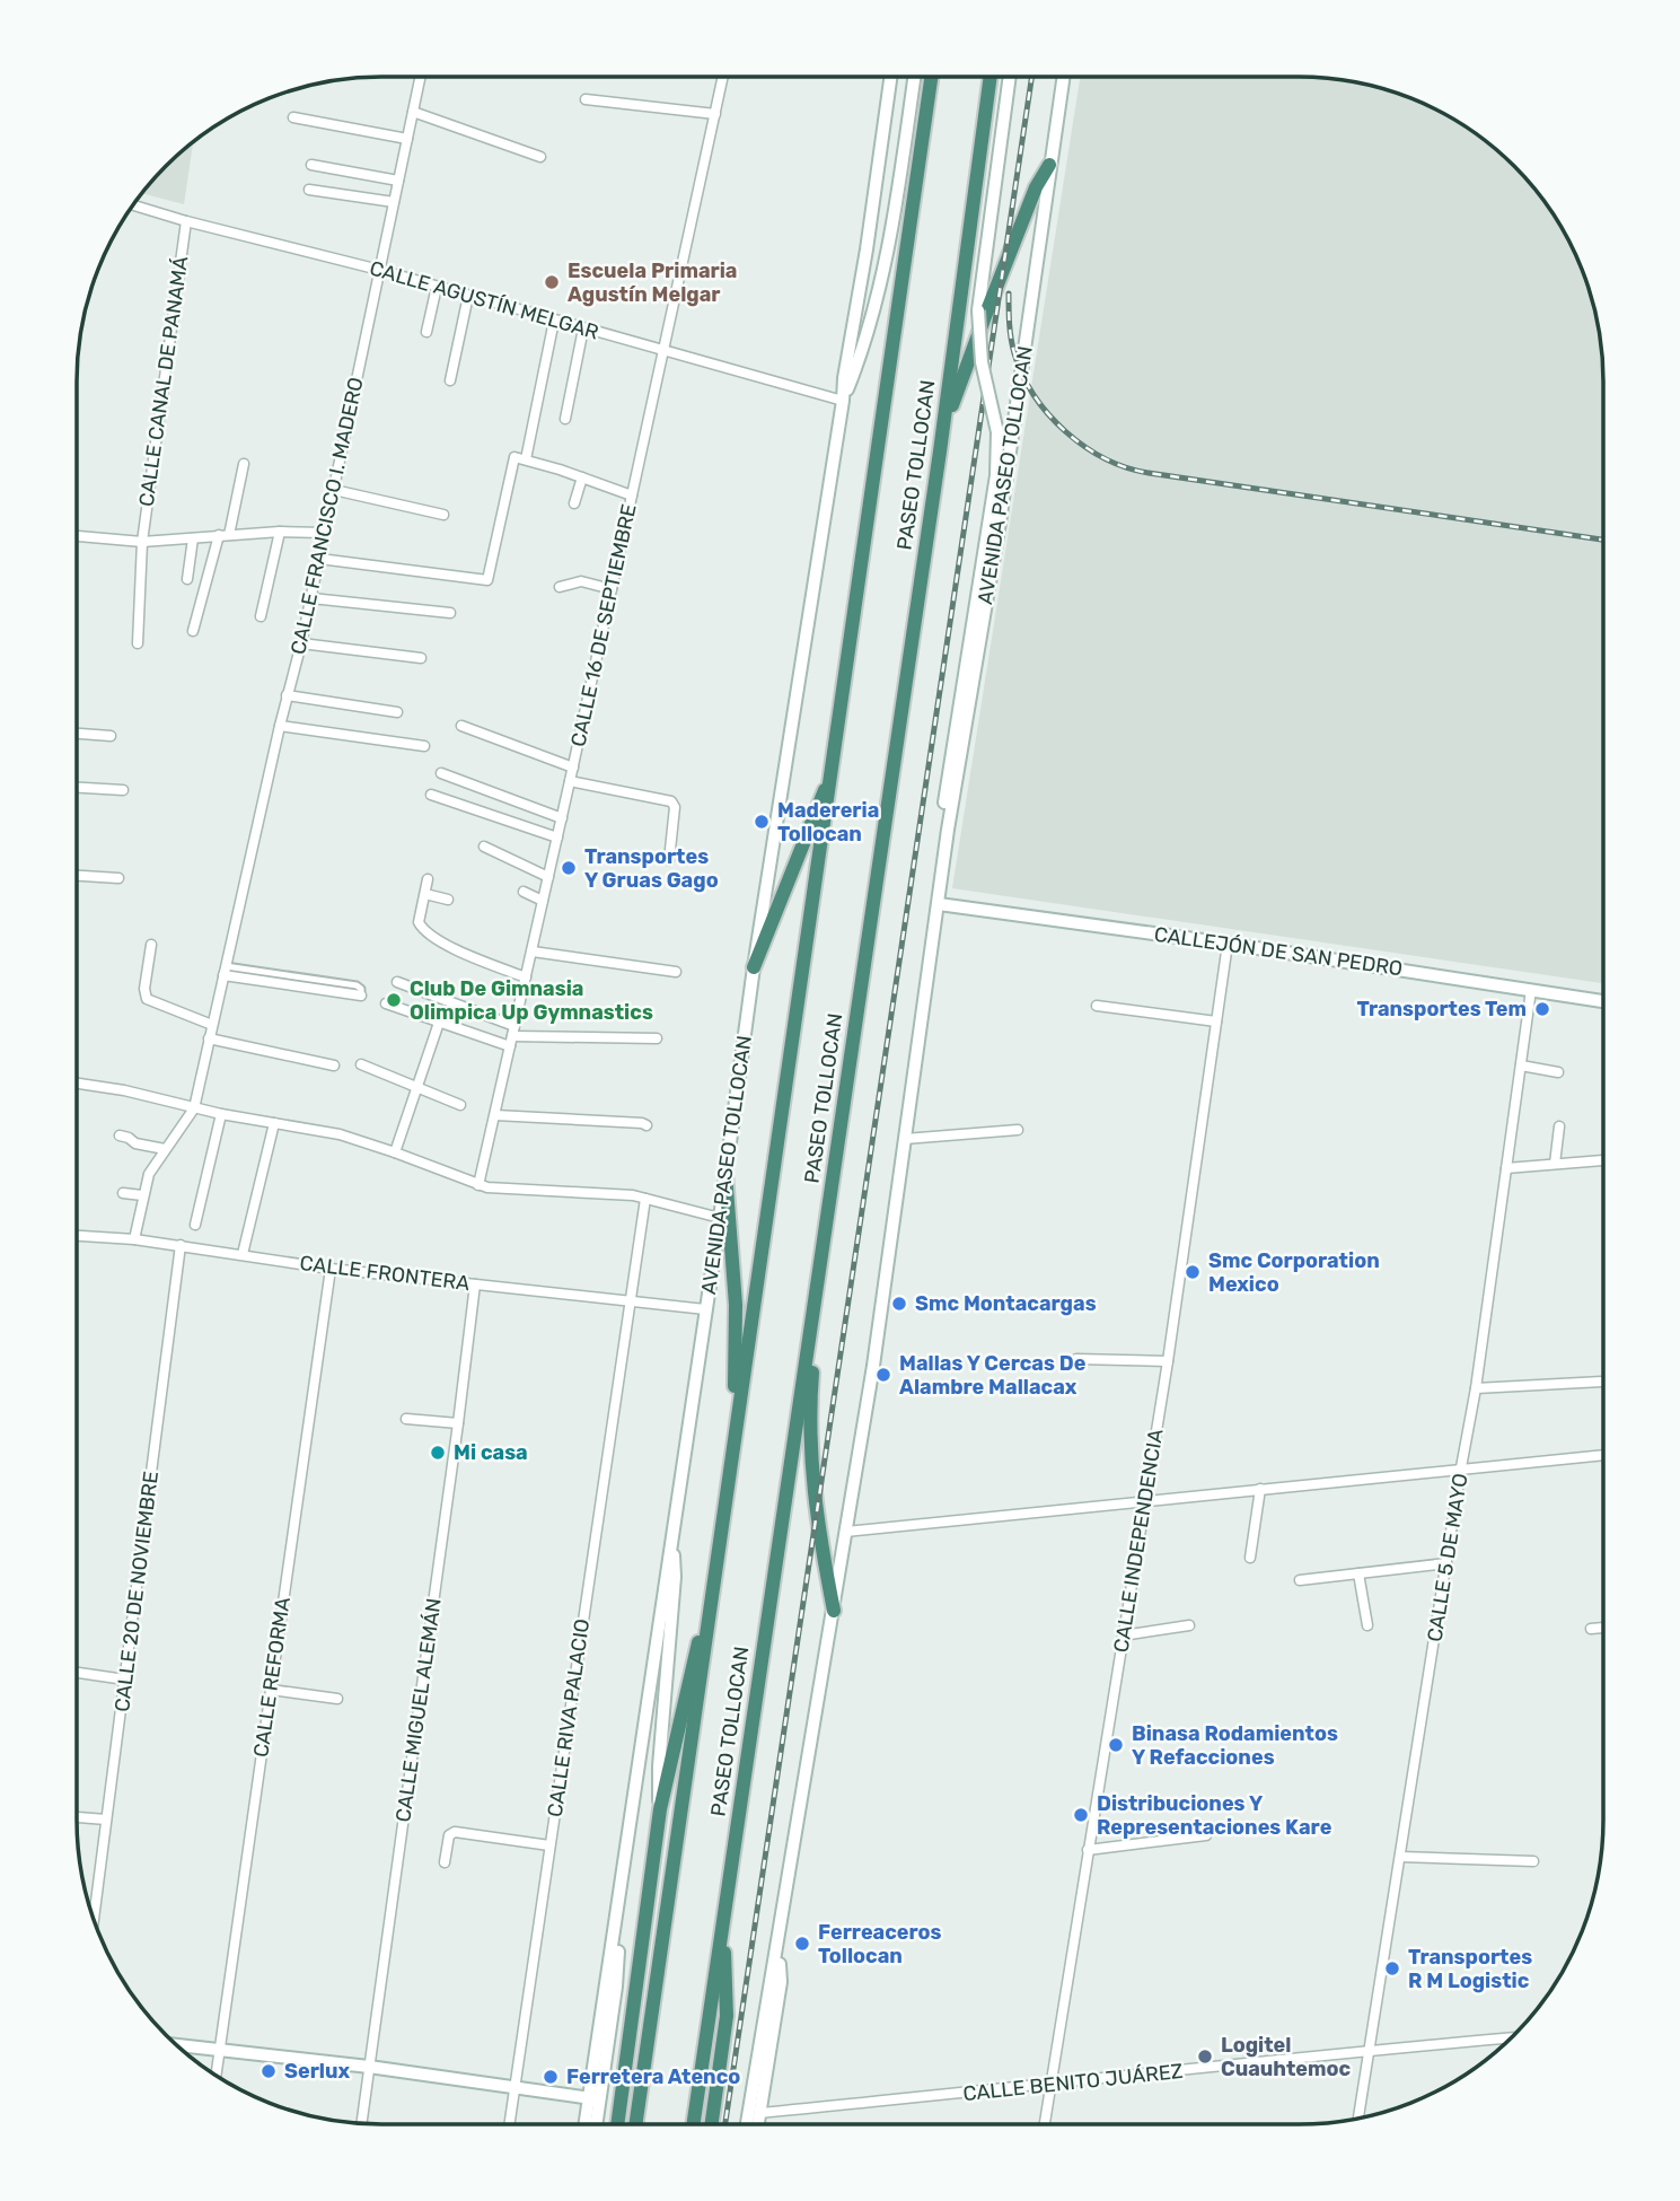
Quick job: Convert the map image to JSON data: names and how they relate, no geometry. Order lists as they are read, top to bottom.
{
  "streets": {
    "highway": ["PASEO TOLLOCAN"],
    "main road": ["AVENIDA PASEO TOLLOCAN", "CALLEJÓN DE SAN PEDRO"],
    "street": [
      "CALLE AGUSTÍN MELGAR",
      "CALLE CANAL DE PANAMÁ",
      "CALLE FRANCISCO I. MADERO",
      "CALLE 16 DE SEPTIEMBRE",
      "CALLE FRONTERA",
      "CALLE INDEPENDENCIA",
      "CALLE 5 DE MAYO",
      "CALLE 20 DE NOVIEMBRE",
      "CALLE REFORMA",
      "CALLE MIGUEL ALEMÁN",
      "CALLE RIVA PALACIO",
      "CALLE BENITO JUÁREZ"
    ]
  },
  "crossings": [
    ["CALLE AGUSTÍN MELGAR", "CALLE CANAL DE PANAMÁ"],
    ["CALLE AGUSTÍN MELGAR", "AVENIDA PASEO TOLLOCAN"],
    ["CALLE AGUSTÍN MELGAR", "CALLE FRANCISCO I. MADERO"],
    ["CALLE AGUSTÍN MELGAR", "CALLE 16 DE SEPTIEMBRE"],
    ["AVENIDA PASEO TOLLOCAN", "CALLEJÓN DE SAN PEDRO"],
    ["AVENIDA PASEO TOLLOCAN", "CALLE FRONTERA"],
    ["AVENIDA PASEO TOLLOCAN", "CALLE BENITO JUÁREZ"],
    ["CALLE FRANCISCO I. MADERO", "CALLE FRONTERA"],
    ["CALLEJÓN DE SAN PEDRO", "CALLE INDEPENDENCIA"],
    ["CALLEJÓN DE SAN PEDRO", "CALLE 5 DE MAYO"],
    ["CALLE FRONTERA", "CALLE 20 DE NOVIEMBRE"],
    ["CALLE FRONTERA", "CALLE REFORMA"],
    ["CALLE FRONTERA", "CALLE MIGUEL ALEMÁN"],
    ["CALLE FRONTERA", "CALLE RIVA PALACIO"],
    ["CALLE INDEPENDENCIA", "CALLE BENITO JUÁREZ"],
    ["CALLE 5 DE MAYO", "CALLE BENITO JUÁREZ"]
  ],
  "places": [
    "Escuela Primaria Agustín Melgar",
    "Madereria Tollocan",
    "Transportes Y Gruas Gago",
    "Club De Gimnasia Olimpica Up Gymnastics",
    "Transportes Tem",
    "Smc Corporation Mexico",
    "Smc Montacargas",
    "Mallas Y Cercas De Alambre Mallacax",
    "Mi casa",
    "Binasa Rodamientos Y Refacciones",
    "Distribuciones Y Representaciones Kare",
    "Ferreaceros Tollocan",
    "Transportes R M Logistic",
    "Logitel Cuauhtemoc",
    "Serlux",
    "Ferretera Atenco"
  ]
}
